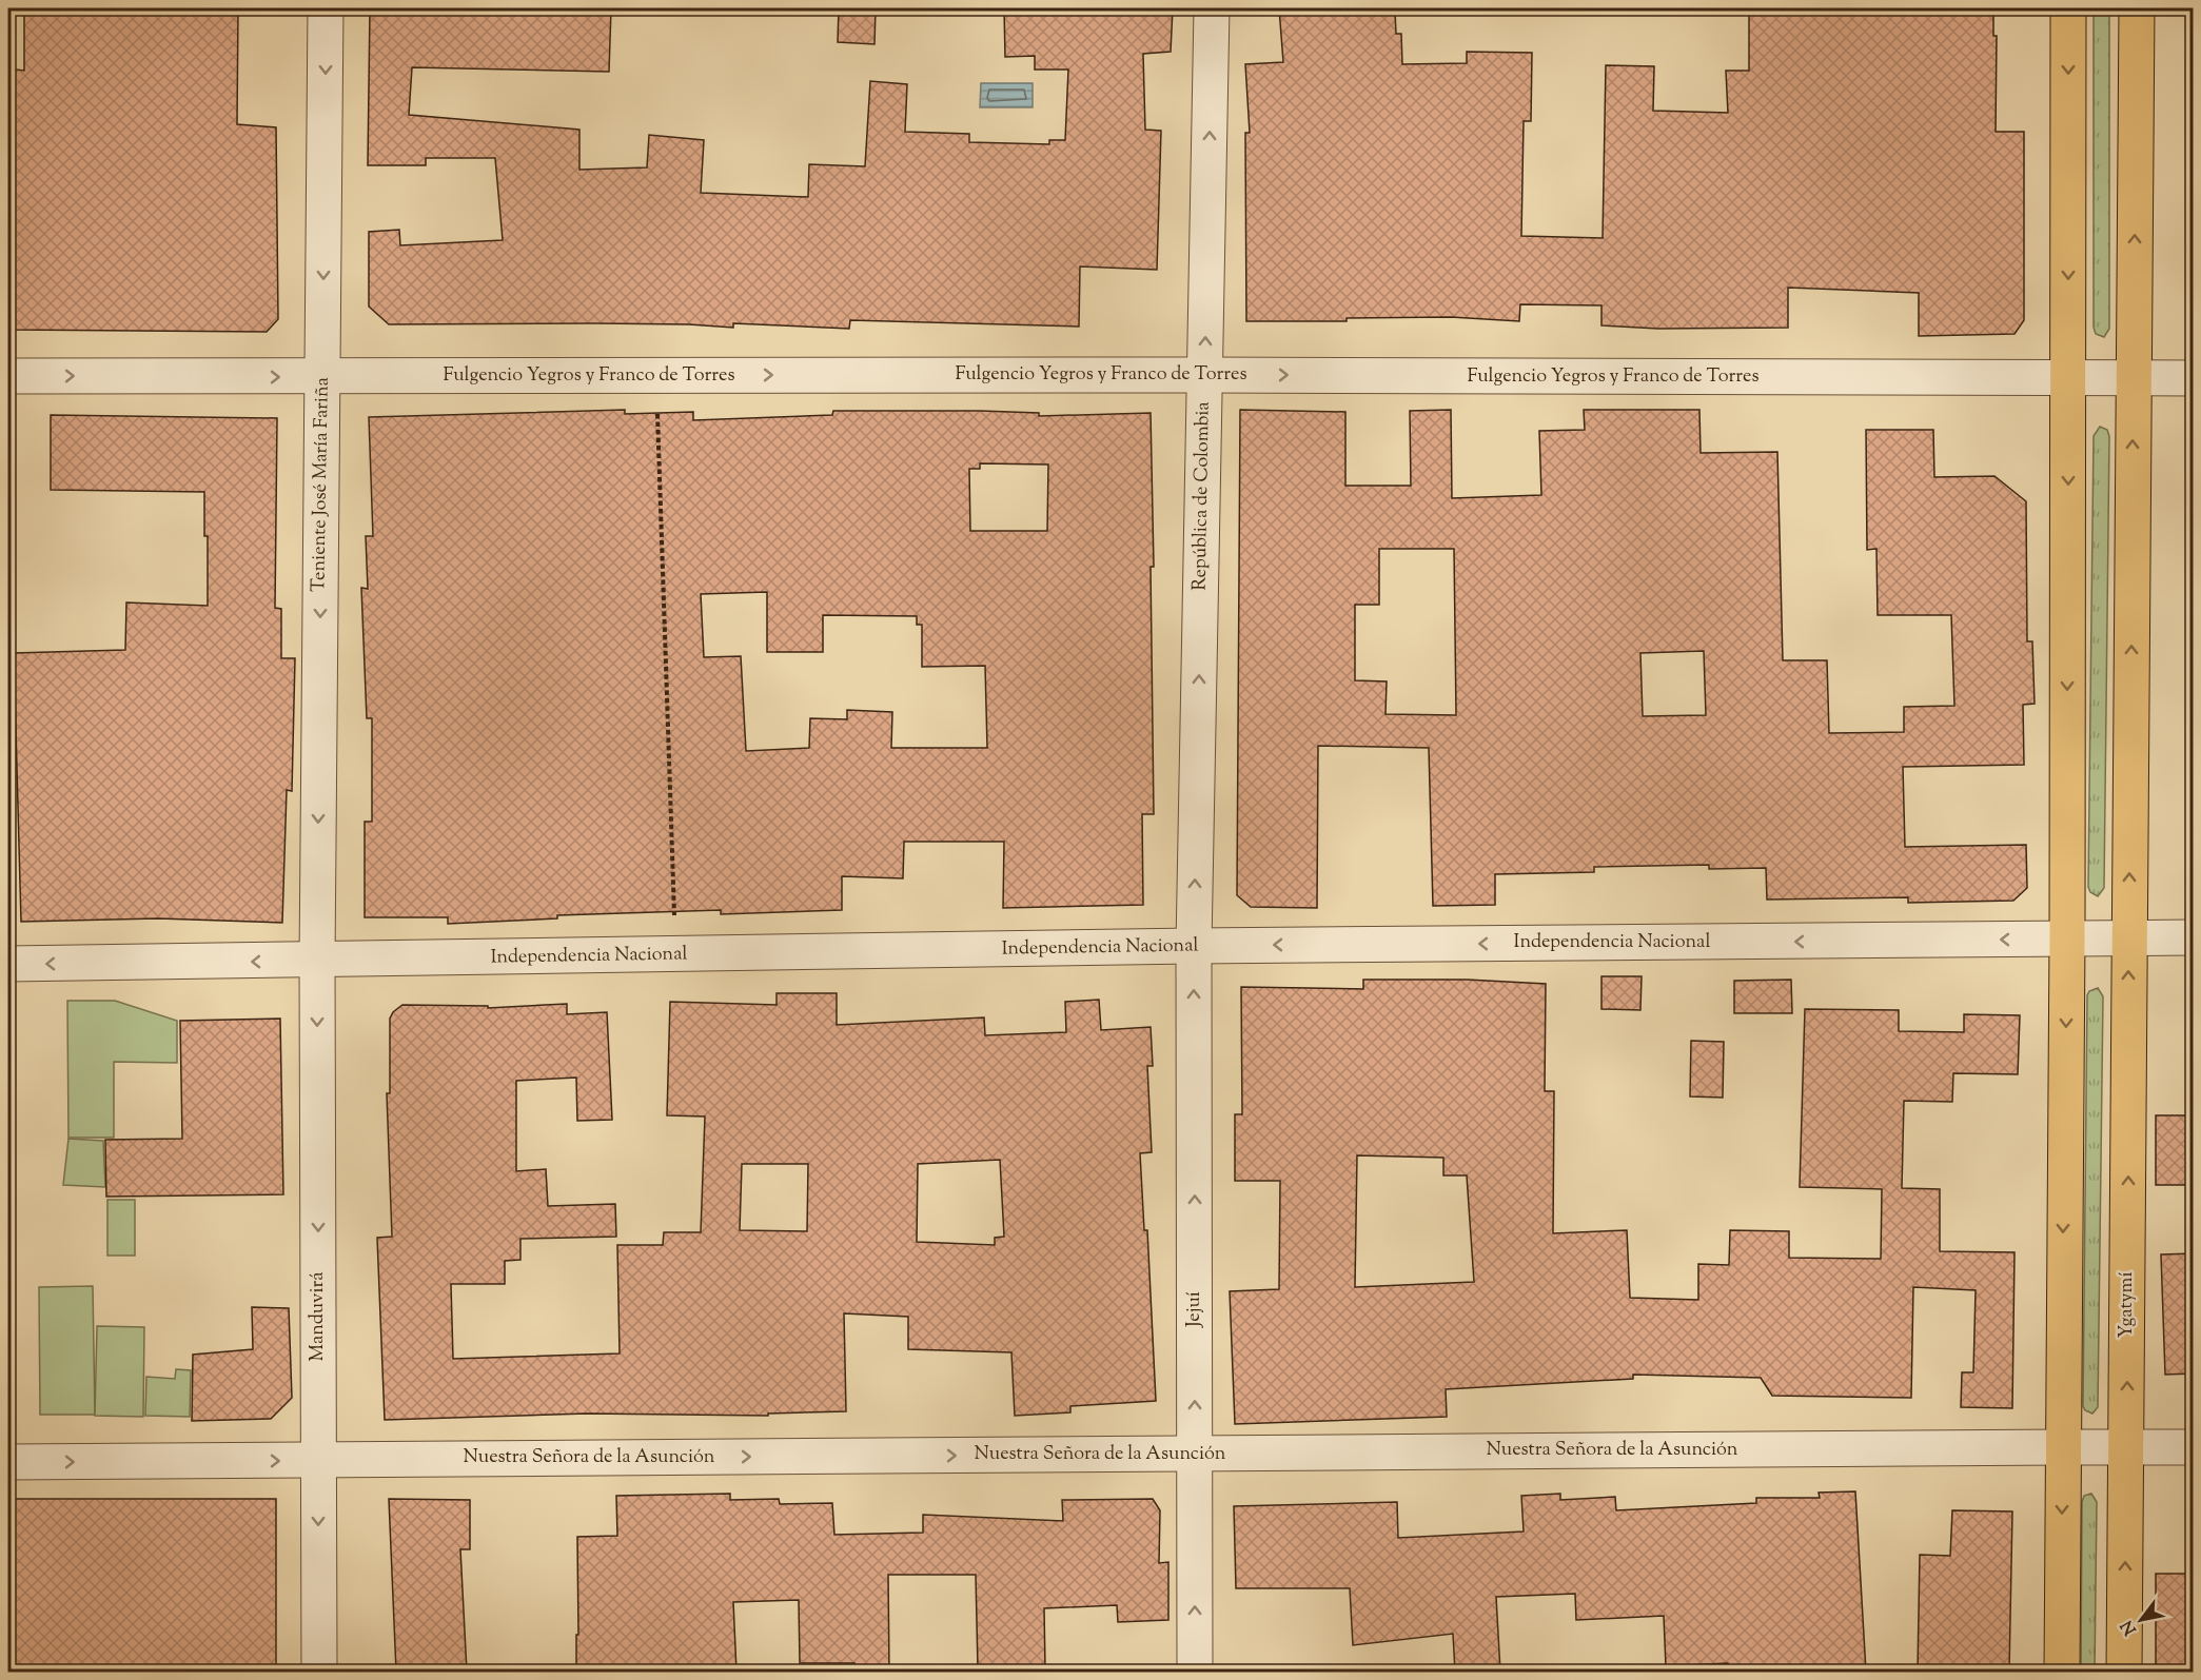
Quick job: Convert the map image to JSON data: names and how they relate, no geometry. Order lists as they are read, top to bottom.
{
  "streets": {
    "main road": ["Ygatymí"],
    "street": [
      "Fulgencio Yegros y Franco de Torres",
      "Teniente José María Fariña",
      "República de Colombia",
      "Independencia Nacional",
      "Jejuí",
      "Manduvirá",
      "Nuestra Señora de la Asunción"
    ]
  },
  "crossings": [
    ["Fulgencio Yegros y Franco de Torres", "Teniente José María Fariña"],
    ["Fulgencio Yegros y Franco de Torres", "República de Colombia"],
    ["Fulgencio Yegros y Franco de Torres", "Ygatymí"],
    ["Teniente José María Fariña", "Independencia Nacional"],
    ["Teniente José María Fariña", "Manduvirá"],
    ["República de Colombia", "Independencia Nacional"],
    ["República de Colombia", "Jejuí"],
    ["Independencia Nacional", "Ygatymí"],
    ["Independencia Nacional", "Jejuí"],
    ["Independencia Nacional", "Manduvirá"],
    ["Ygatymí", "Nuestra Señora de la Asunción"],
    ["Jejuí", "Nuestra Señora de la Asunción"],
    ["Manduvirá", "Nuestra Señora de la Asunción"]
  ],
  "one_way": [
    "Fulgencio Yegros y Franco de Torres",
    "Teniente José María Fariña",
    "República de Colombia",
    "Independencia Nacional",
    "Jejuí",
    "Manduvirá",
    "Nuestra Señora de la Asunción"
  ],
  "north": "bottom left"
}
